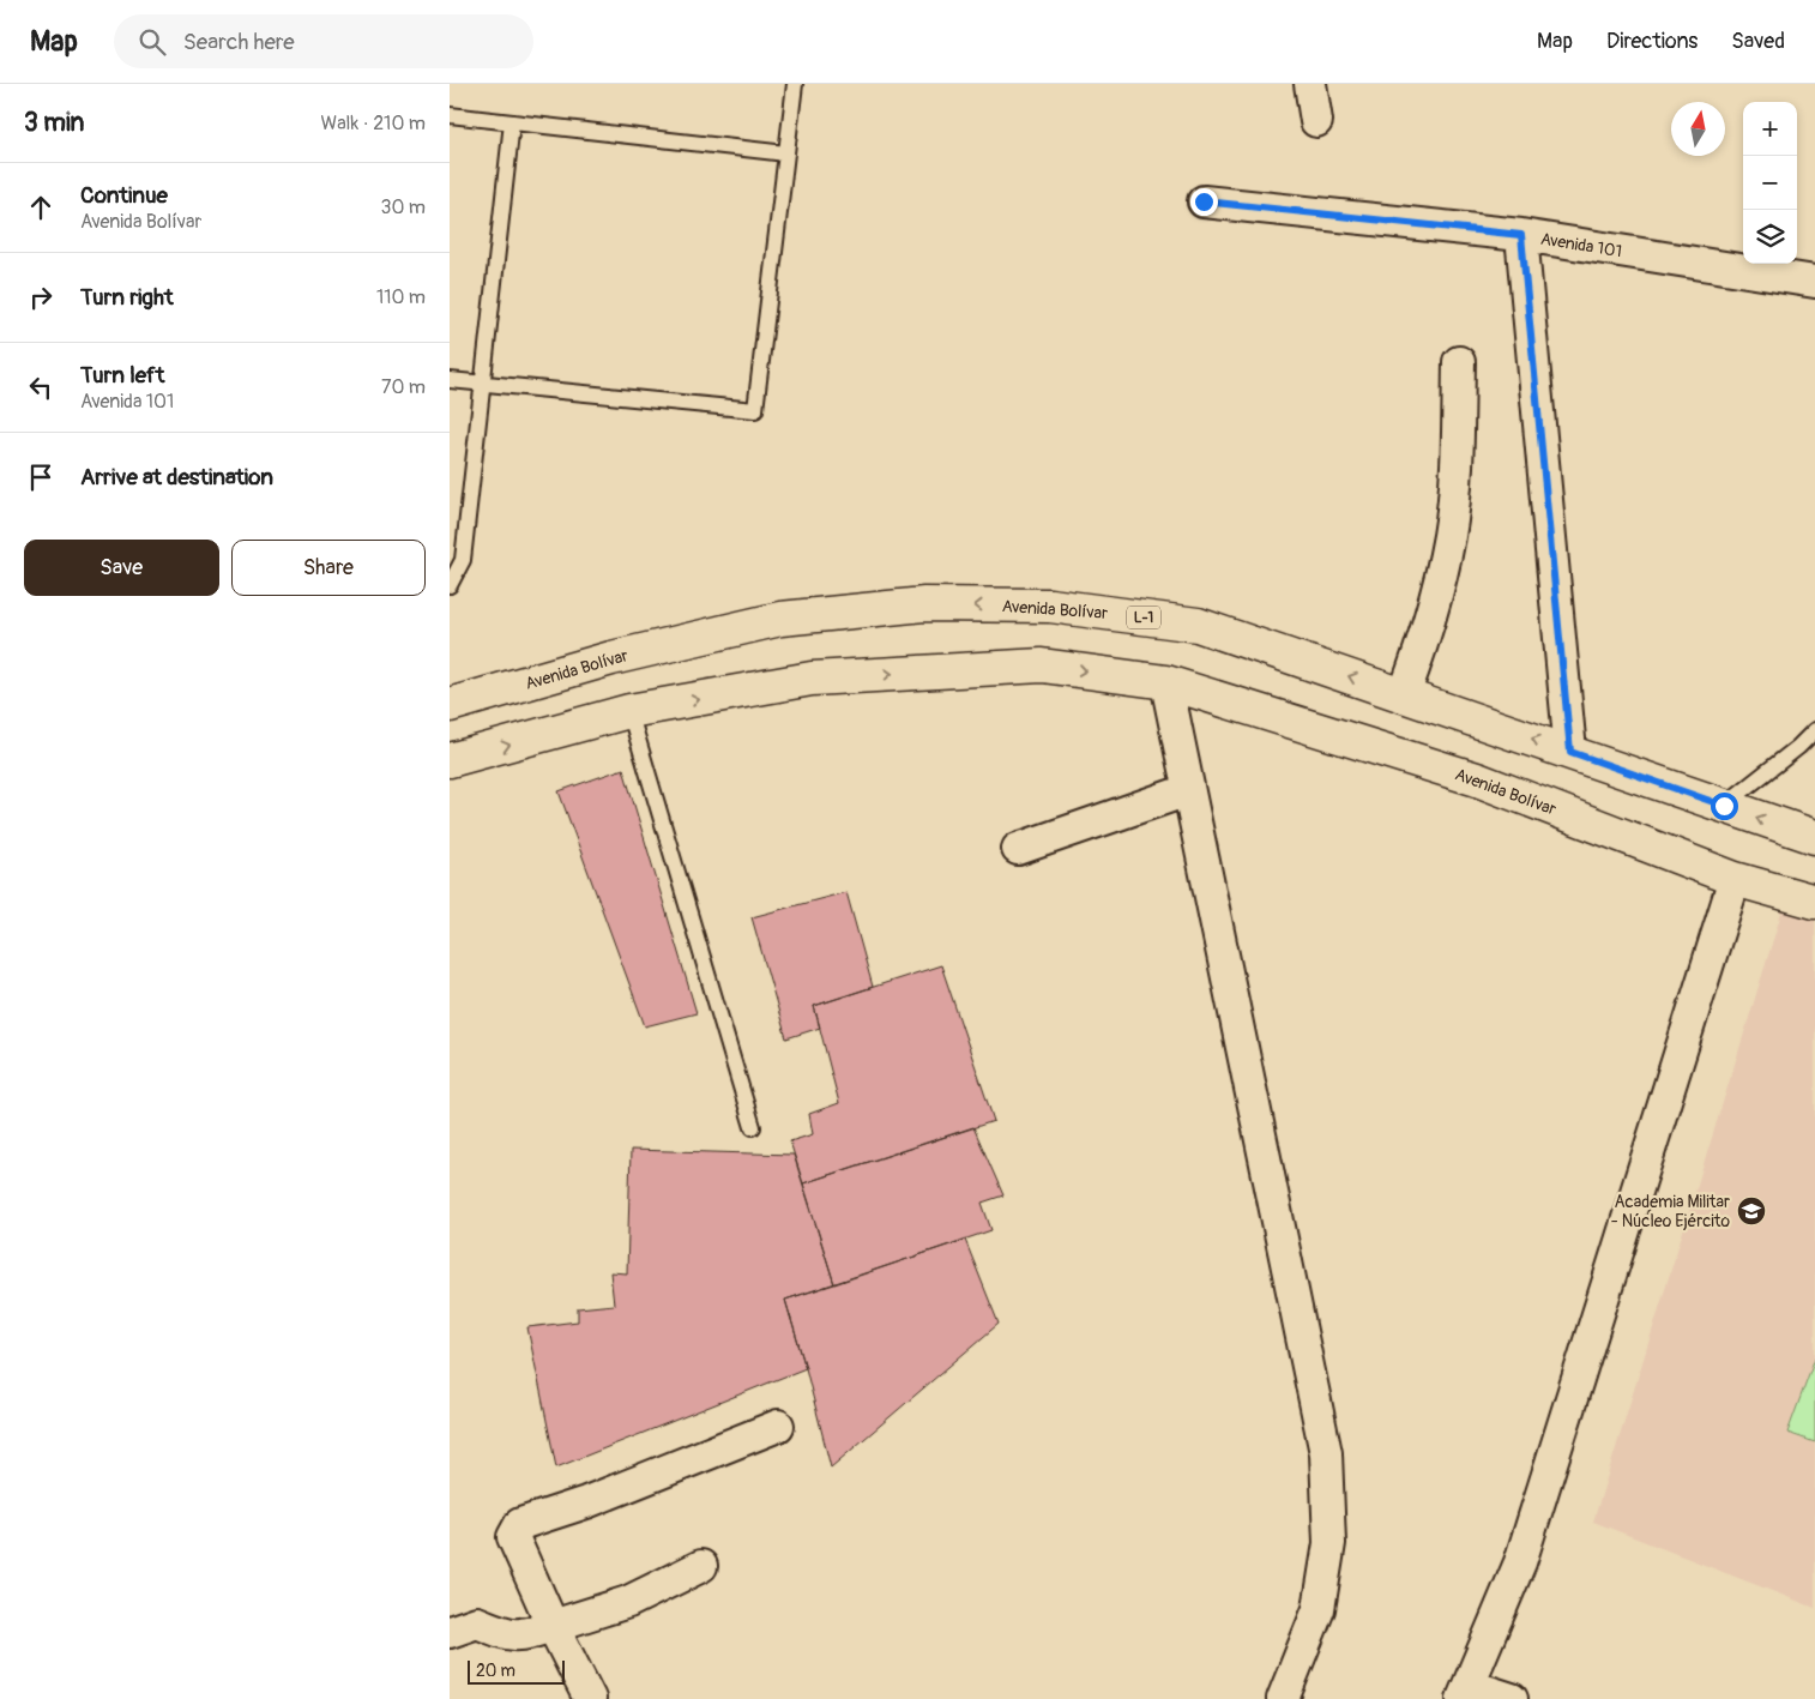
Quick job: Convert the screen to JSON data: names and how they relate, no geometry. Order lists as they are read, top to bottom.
{
  "streets": {
    "main road": ["Avenida Bolívar", "L-1"],
    "street": ["Avenida 101"]
  },
  "places": {
    "school or university": ["Academia Militar - Núcleo Ejército"]
  },
  "scale_bar": "20 m",
  "north": "top",
  "page": {
    "header": "Map",
    "search": "Search here",
    "nav": ["Map", "Directions", "Saved"],
    "heading": ["3 min", "Walk · 210 m"],
    "map_buttons": ["+", "−"],
    "list": [
      ["Continue", "Avenida Bolívar", "30 m"],
      ["Turn right", "110 m"],
      ["Turn left", "Avenida 101", "70 m"],
      "Arrive at destination"
    ],
    "buttons": ["Save", "Share"],
    "scale": "20 m"
  }
}
